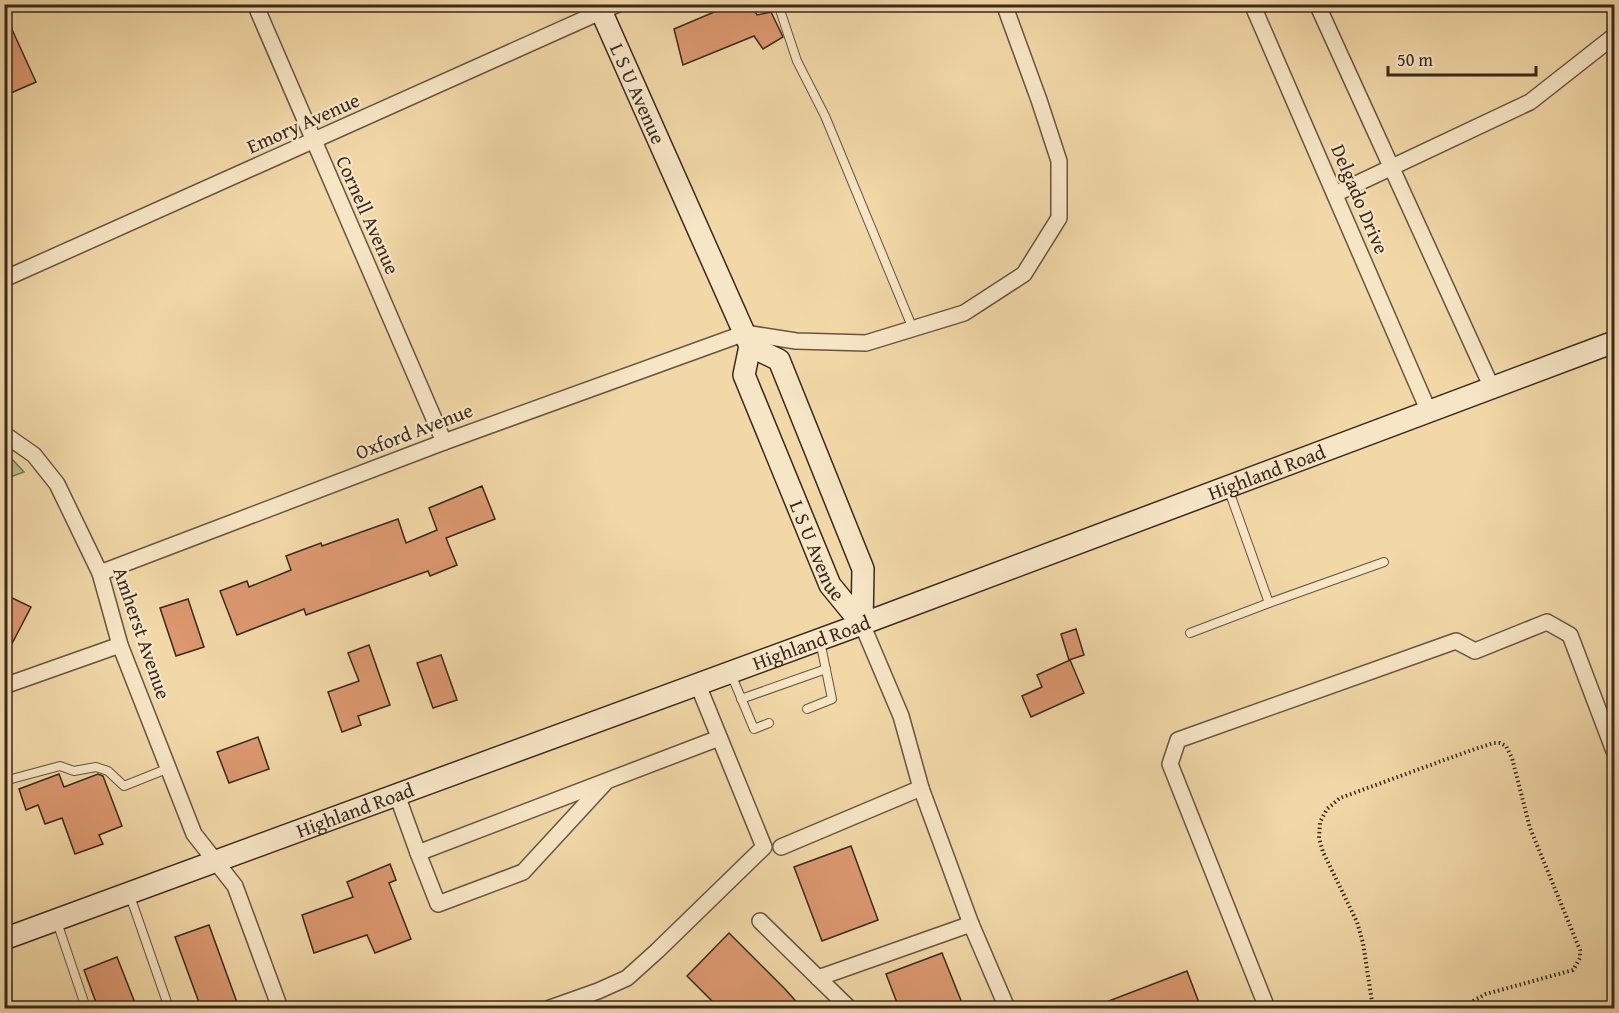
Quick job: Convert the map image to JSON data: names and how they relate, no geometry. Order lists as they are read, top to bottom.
{
  "streets": {
    "street": [
      "L S U Avenue",
      "Emory Avenue",
      "Delgado Drive",
      "Cornell Avenue",
      "Oxford Avenue",
      "Highland Road",
      "Amherst Avenue"
    ]
  },
  "crossings": [
    ["L S U Avenue", "Emory Avenue"],
    ["L S U Avenue", "Oxford Avenue"],
    ["L S U Avenue", "Highland Road"],
    ["Emory Avenue", "Cornell Avenue"],
    ["Delgado Drive", "Highland Road"],
    ["Cornell Avenue", "Oxford Avenue"],
    ["Oxford Avenue", "Amherst Avenue"],
    ["Highland Road", "Amherst Avenue"]
  ],
  "scale_bar": "50 m"
}
